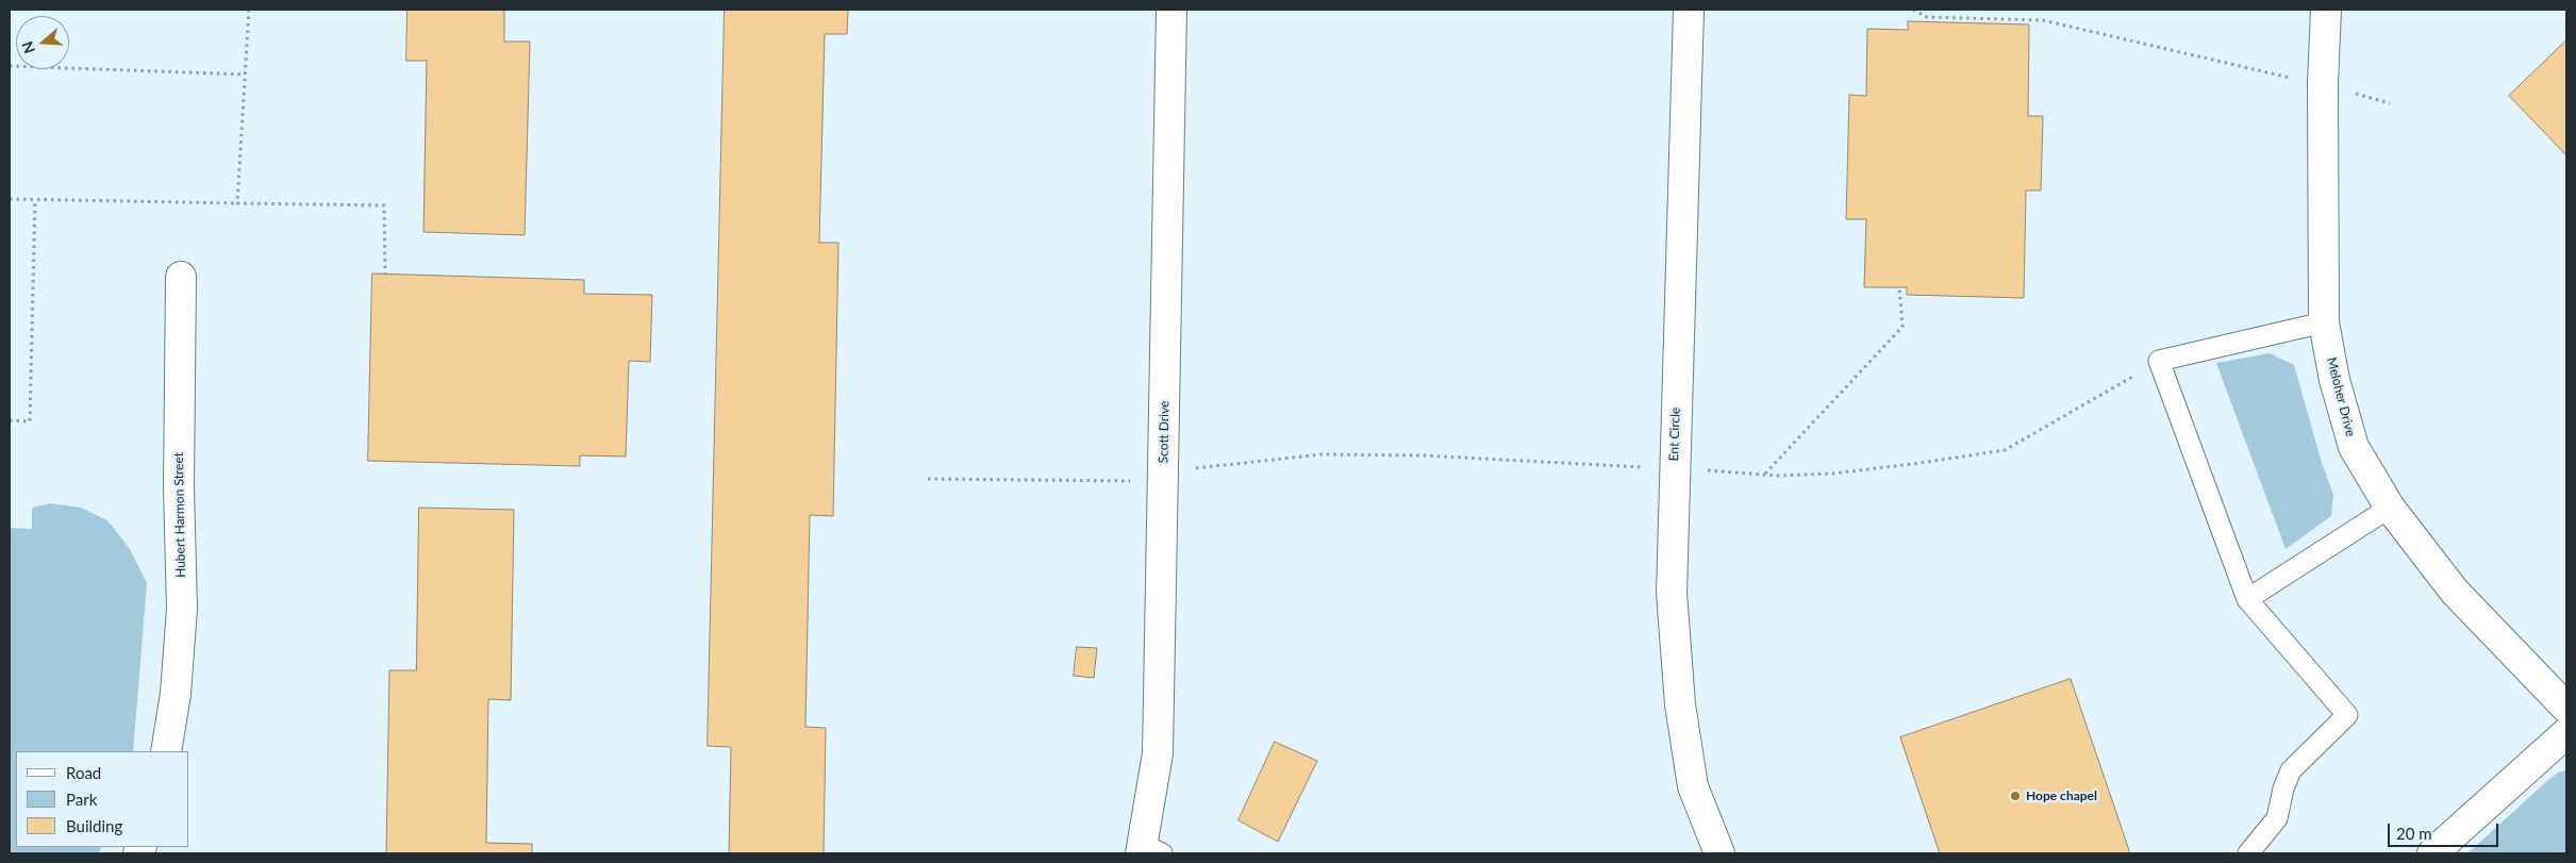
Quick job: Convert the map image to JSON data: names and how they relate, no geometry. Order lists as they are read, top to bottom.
{
  "streets": {
    "street": [
      "Meloher Drive",
      "Scott Drive",
      "Ent Circle",
      "Hubert Harmon Street"
    ]
  },
  "places": ["Hope chapel"],
  "legend": ["Road", "Park", "Building"],
  "scale_bar": "20 m",
  "north": "left"
}
